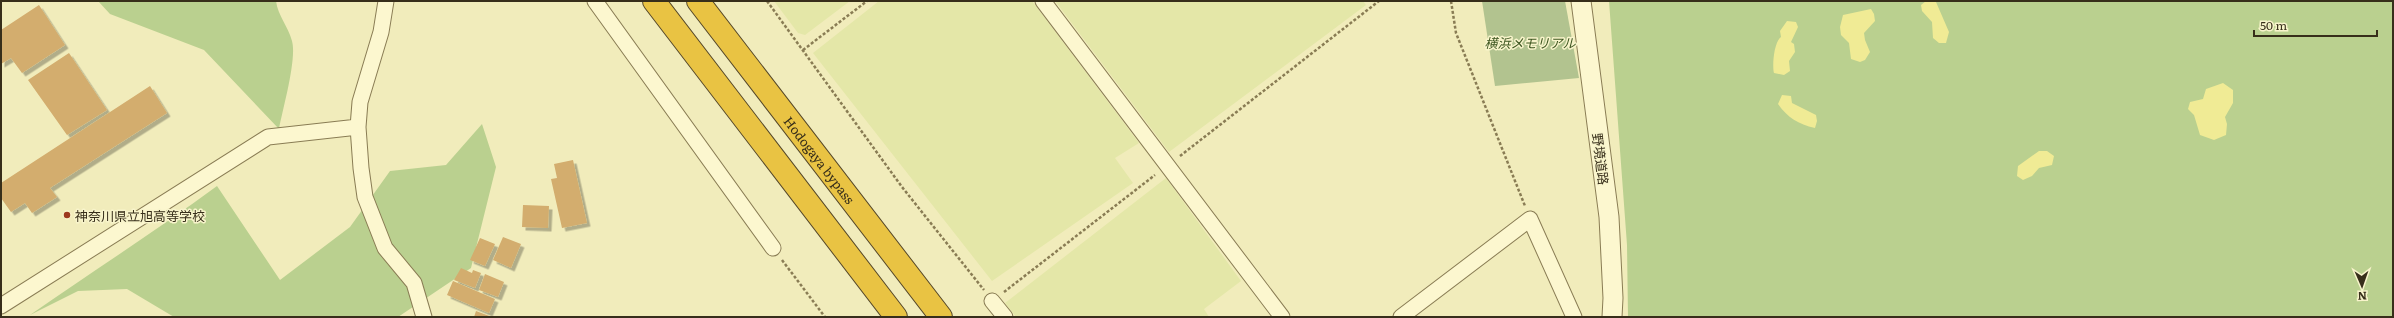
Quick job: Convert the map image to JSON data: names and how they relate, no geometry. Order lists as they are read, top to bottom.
{
  "streets": {
    "highway": ["Hodogaya bypass"],
    "street": ["野境道路"]
  },
  "parks": ["横浜メモリアル"],
  "places": ["神奈川県立旭高等学校"],
  "scale_bar": "50 m",
  "north": "bottom"
}
